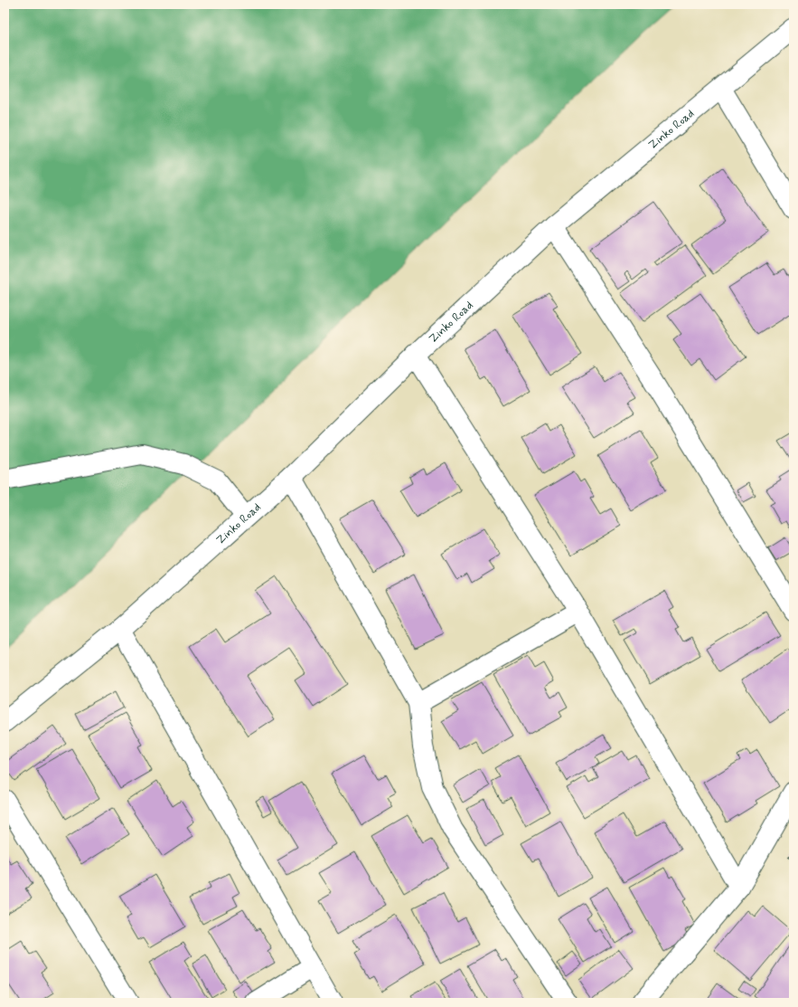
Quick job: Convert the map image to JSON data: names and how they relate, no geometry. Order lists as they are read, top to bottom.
{
  "streets": {
    "street": ["Zinko Road"]
  }
}
